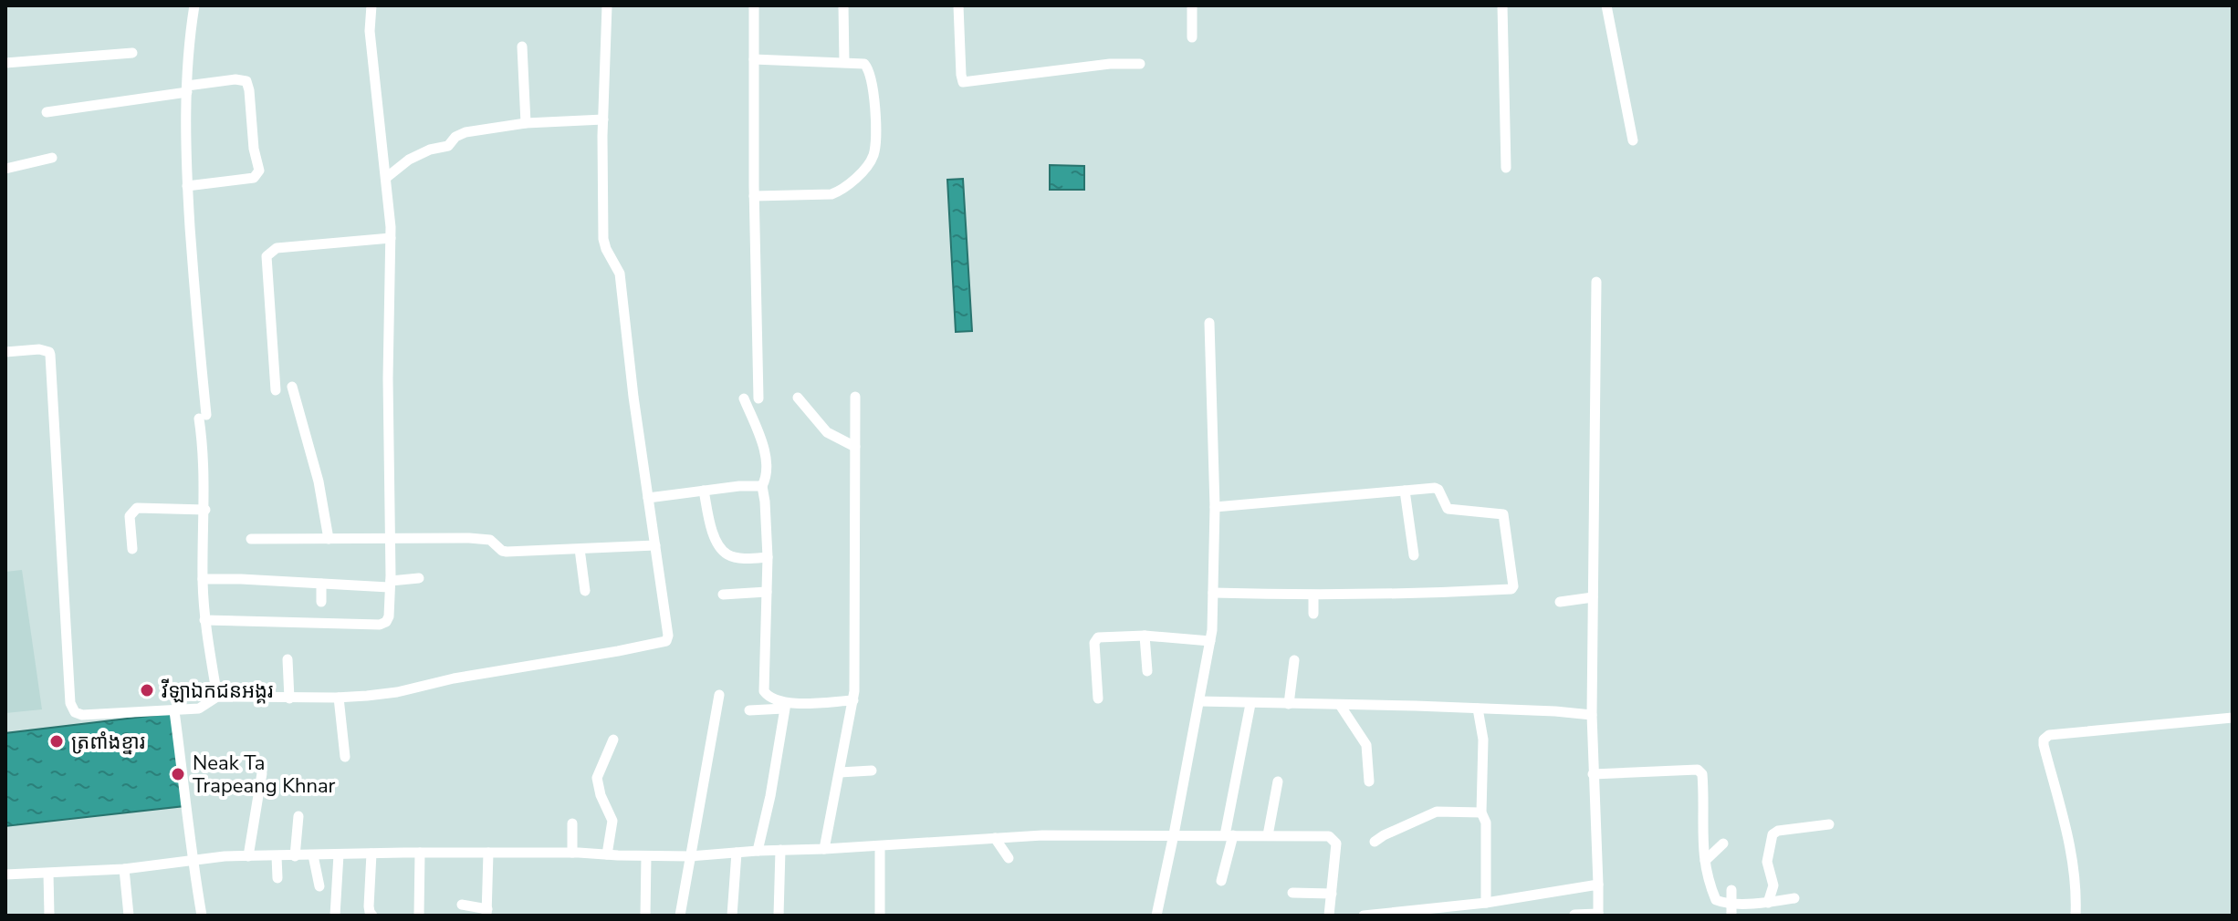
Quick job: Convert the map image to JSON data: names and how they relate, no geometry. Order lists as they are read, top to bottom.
{
  "places": ["វីឡាឯកជនអង្គរ", "ត្រពាំងខ្នារ", "Neak Ta Trapeang Khnar"]
}
